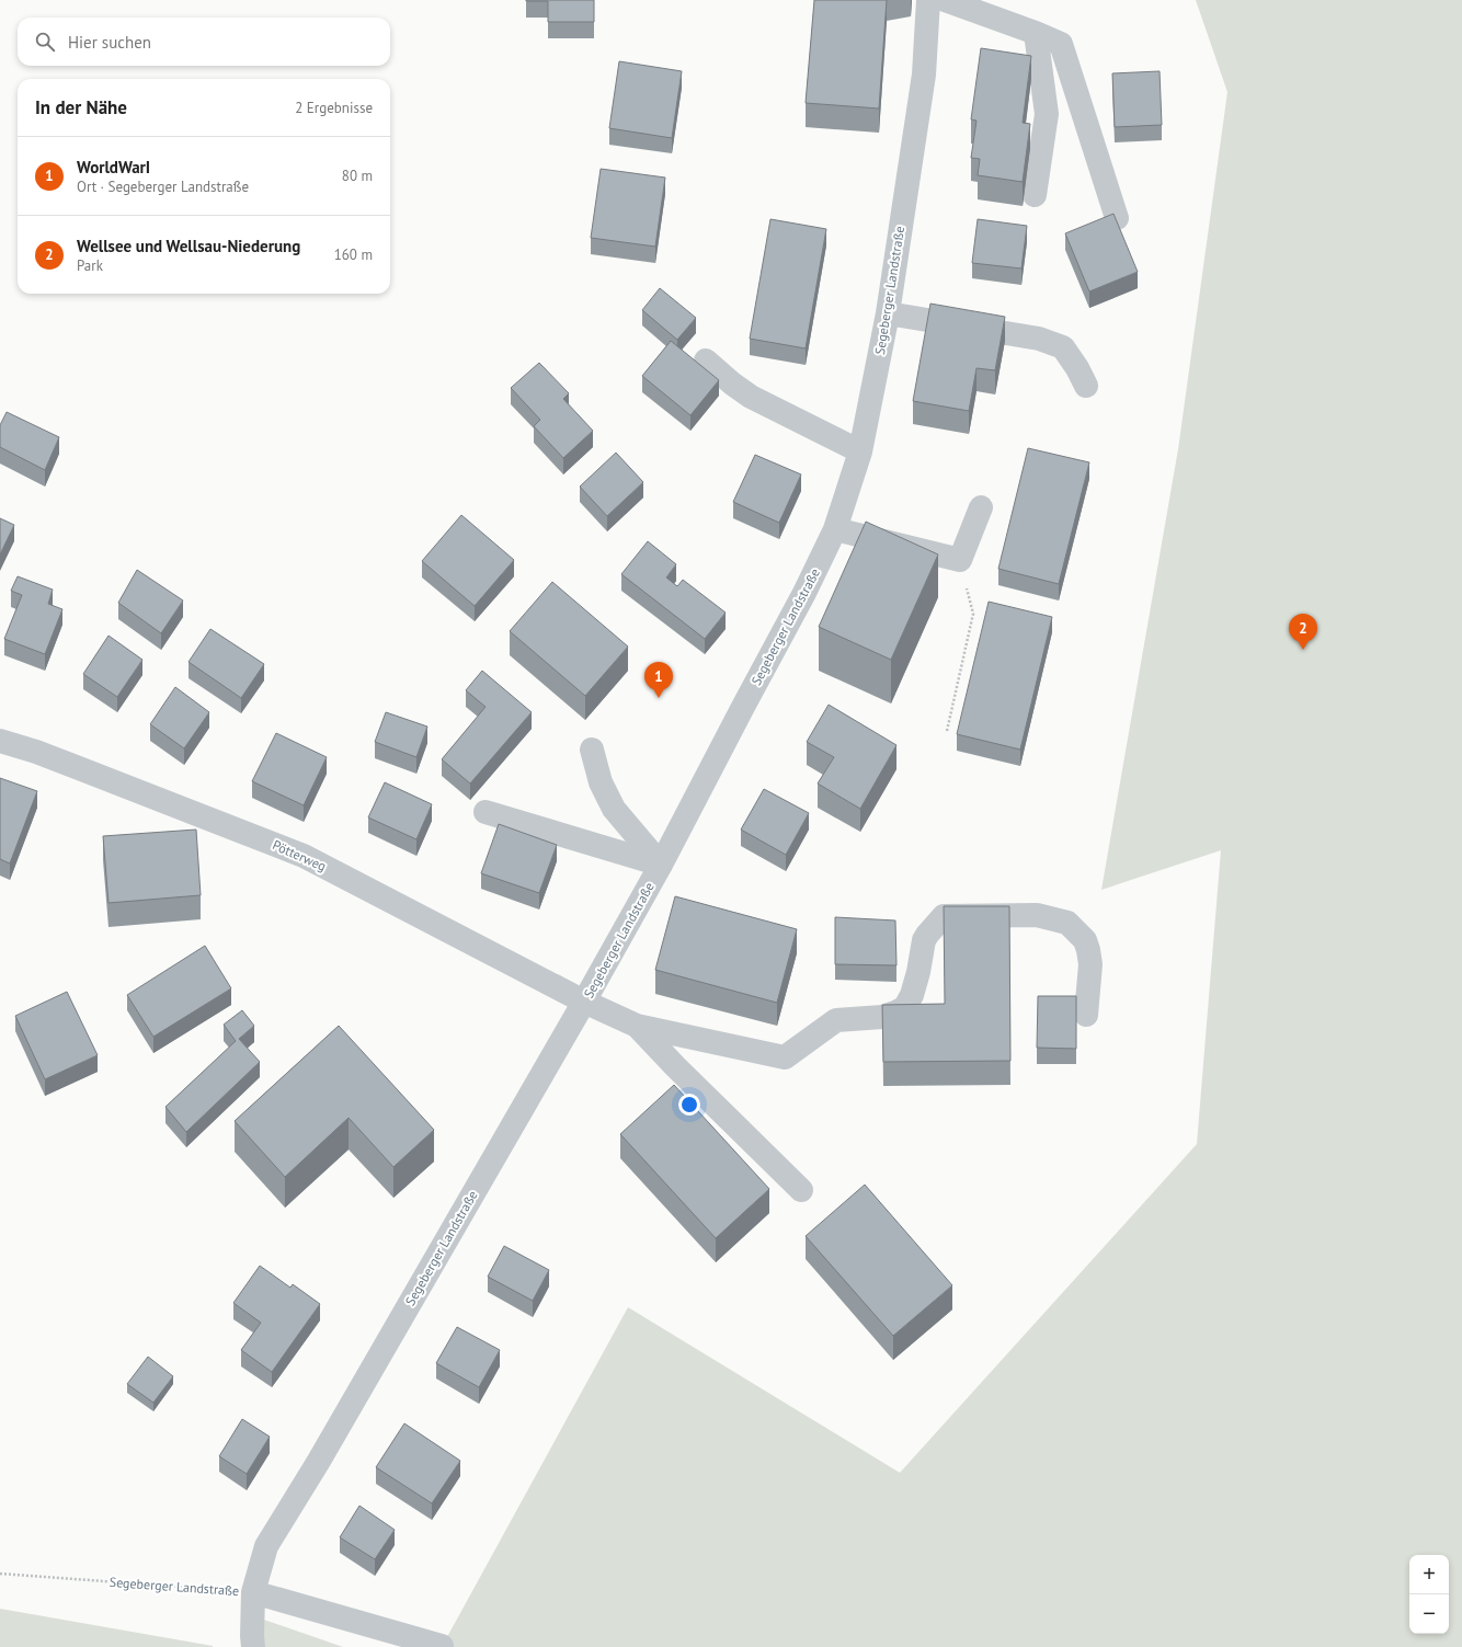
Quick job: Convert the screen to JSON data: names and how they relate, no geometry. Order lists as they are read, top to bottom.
{
  "streets": {
    "street": ["Segeberger Landstraße", "Pötterweg"]
  },
  "crossings": [
    ["Segeberger Landstraße", "Pötterweg"]
  ],
  "page": {
    "search": "Hier suchen",
    "heading": ["In der Nähe", "2 Ergebnisse"],
    "list": [
      {
        "mark": "1",
        "name": "WorldWarI",
        "note": "Ort · Segeberger Landstraße",
        "value": "80 m"
      },
      {
        "mark": "2",
        "name": "Wellsee und Wellsau-Niederung",
        "note": "Park",
        "value": "160 m"
      }
    ],
    "pins": ["2", "1"],
    "map_buttons": ["+", "−"]
  }
}
